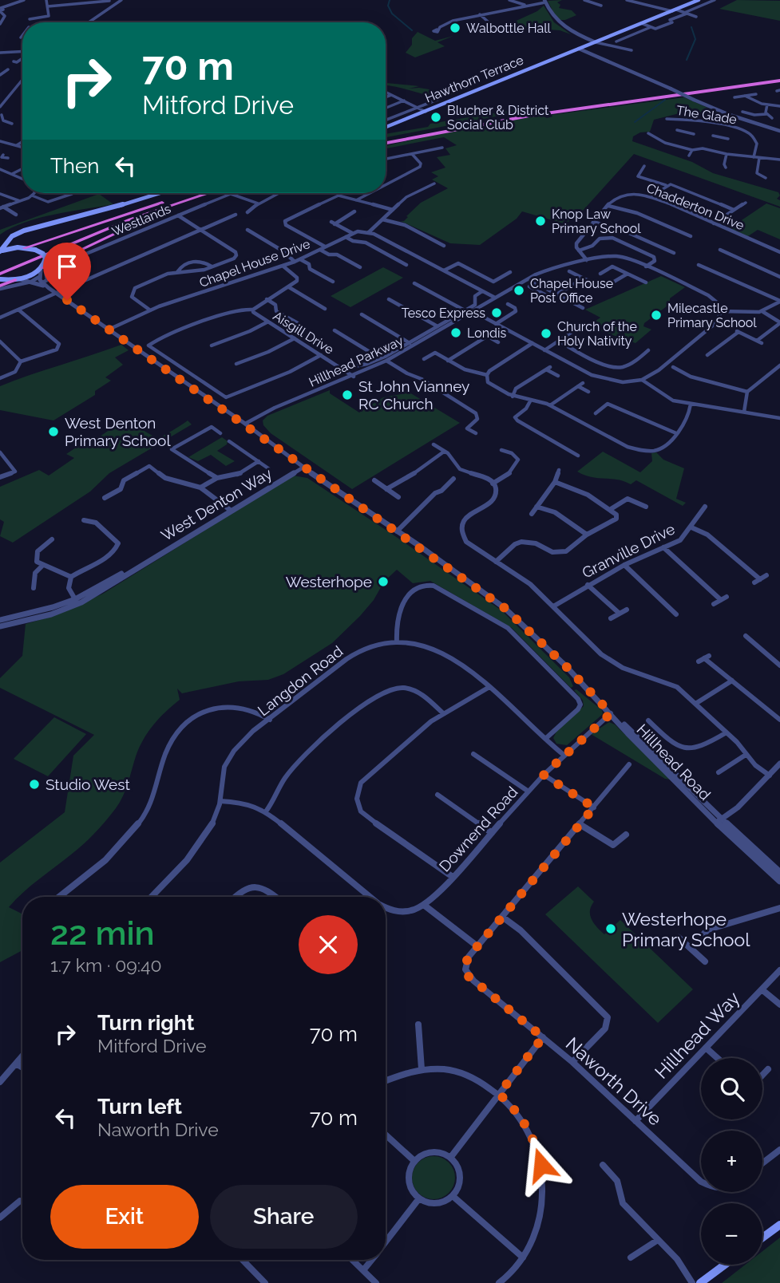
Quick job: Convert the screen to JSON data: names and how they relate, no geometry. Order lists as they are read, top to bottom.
{
  "streets": {
    "main road": ["Hawthorn Terrace"],
    "street": [
      "The Glade",
      "Chadderton Drive",
      "Westlands",
      "Chapel House Drive",
      "Aisgill Drive",
      "Hillhead Parkway",
      "West Denton Way",
      "Granville Drive",
      "Langdon Road",
      "Downend Road",
      "Hillhead Way",
      "Naworth Drive"
    ]
  },
  "crossings": [
    ["Aisgill Drive", "Hillhead Parkway"],
    ["Langdon Road", "Downend Road"],
    ["Hillhead Way", "Naworth Drive"]
  ],
  "places": [
    "Walbottle Hall",
    "Blucher & District Social Club",
    "Knop Law Primary School",
    "Chapel House Post Office",
    "Tesco Express",
    "Milecastle Primary School",
    "Londis",
    "Church of the Holy Nativity",
    "St John Vianney RC Church",
    "West Denton Primary School",
    "Westerhope",
    "Studio West",
    "Westerhope Primary School"
  ],
  "page": {
    "turn": ["70 m", "Mitford Drive"],
    "then": "Then",
    "heading": ["22 min", "1.7 km · 09:40"],
    "list": [
      {
        "name": "Turn right",
        "note": "Mitford Drive",
        "value": "70 m"
      },
      {
        "name": "Turn left",
        "note": "Naworth Drive",
        "value": "70 m"
      }
    ],
    "map_buttons": ["+", "−"],
    "buttons": ["Exit", "Share"]
  }
}
